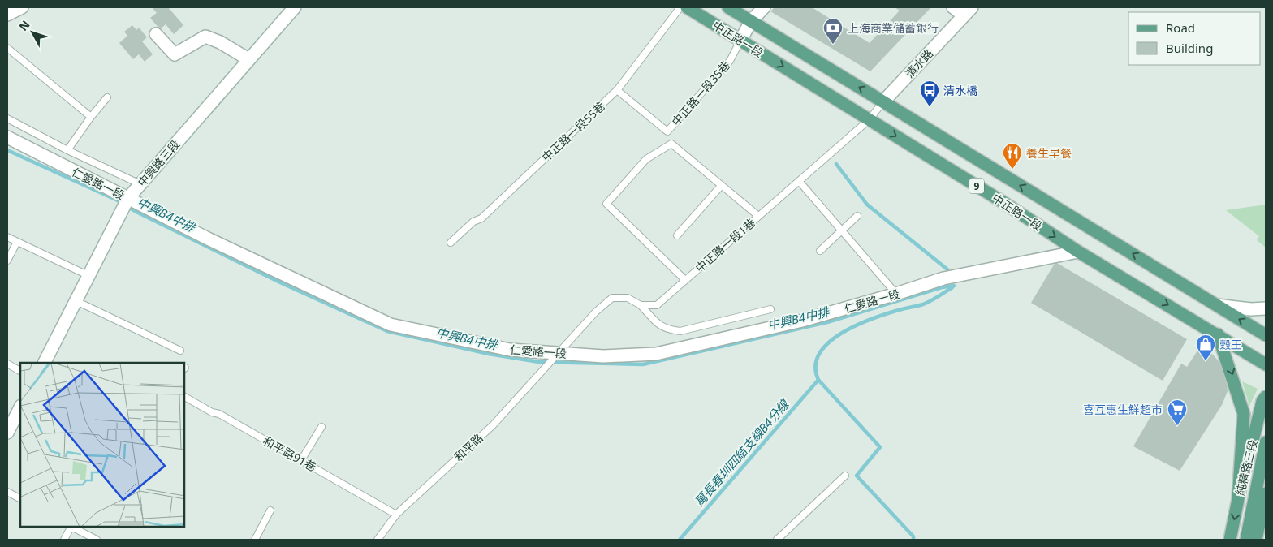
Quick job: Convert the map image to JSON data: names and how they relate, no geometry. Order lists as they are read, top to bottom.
{
  "streets": {
    "main road": ["中正路一段", "9", "純精路三段"],
    "street": ["清水路", "中興路三段", "仁愛路一段"],
    "lane": [
      "中正路一段35巷",
      "中正路一段55巷",
      "中正路一段1巷",
      "和平路",
      "和平路91巷"
    ]
  },
  "crossings": [
    ["中正路一段", "清水路"],
    ["中正路一段", "中正路一段35巷"],
    ["中正路一段", "仁愛路一段"],
    ["中正路一段", "中正路一段1巷"],
    ["清水路", "中正路一段1巷"],
    ["中正路一段35巷", "中正路一段55巷"],
    ["中興路三段", "仁愛路一段"],
    ["仁愛路一段", "和平路"],
    ["和平路", "和平路91巷"]
  ],
  "water": ["中興B4中排", "萬長春圳四結支線B4分線"],
  "places": {
    "bank": ["上海商業儲蓄銀行"],
    "bus stop": ["清水橋"],
    "restaurant": ["養生早餐"],
    "shop": ["穀王"],
    "supermarket": ["喜互惠生鮮超市"]
  },
  "legend": ["Road", "Building"],
  "north": "top left"
}
